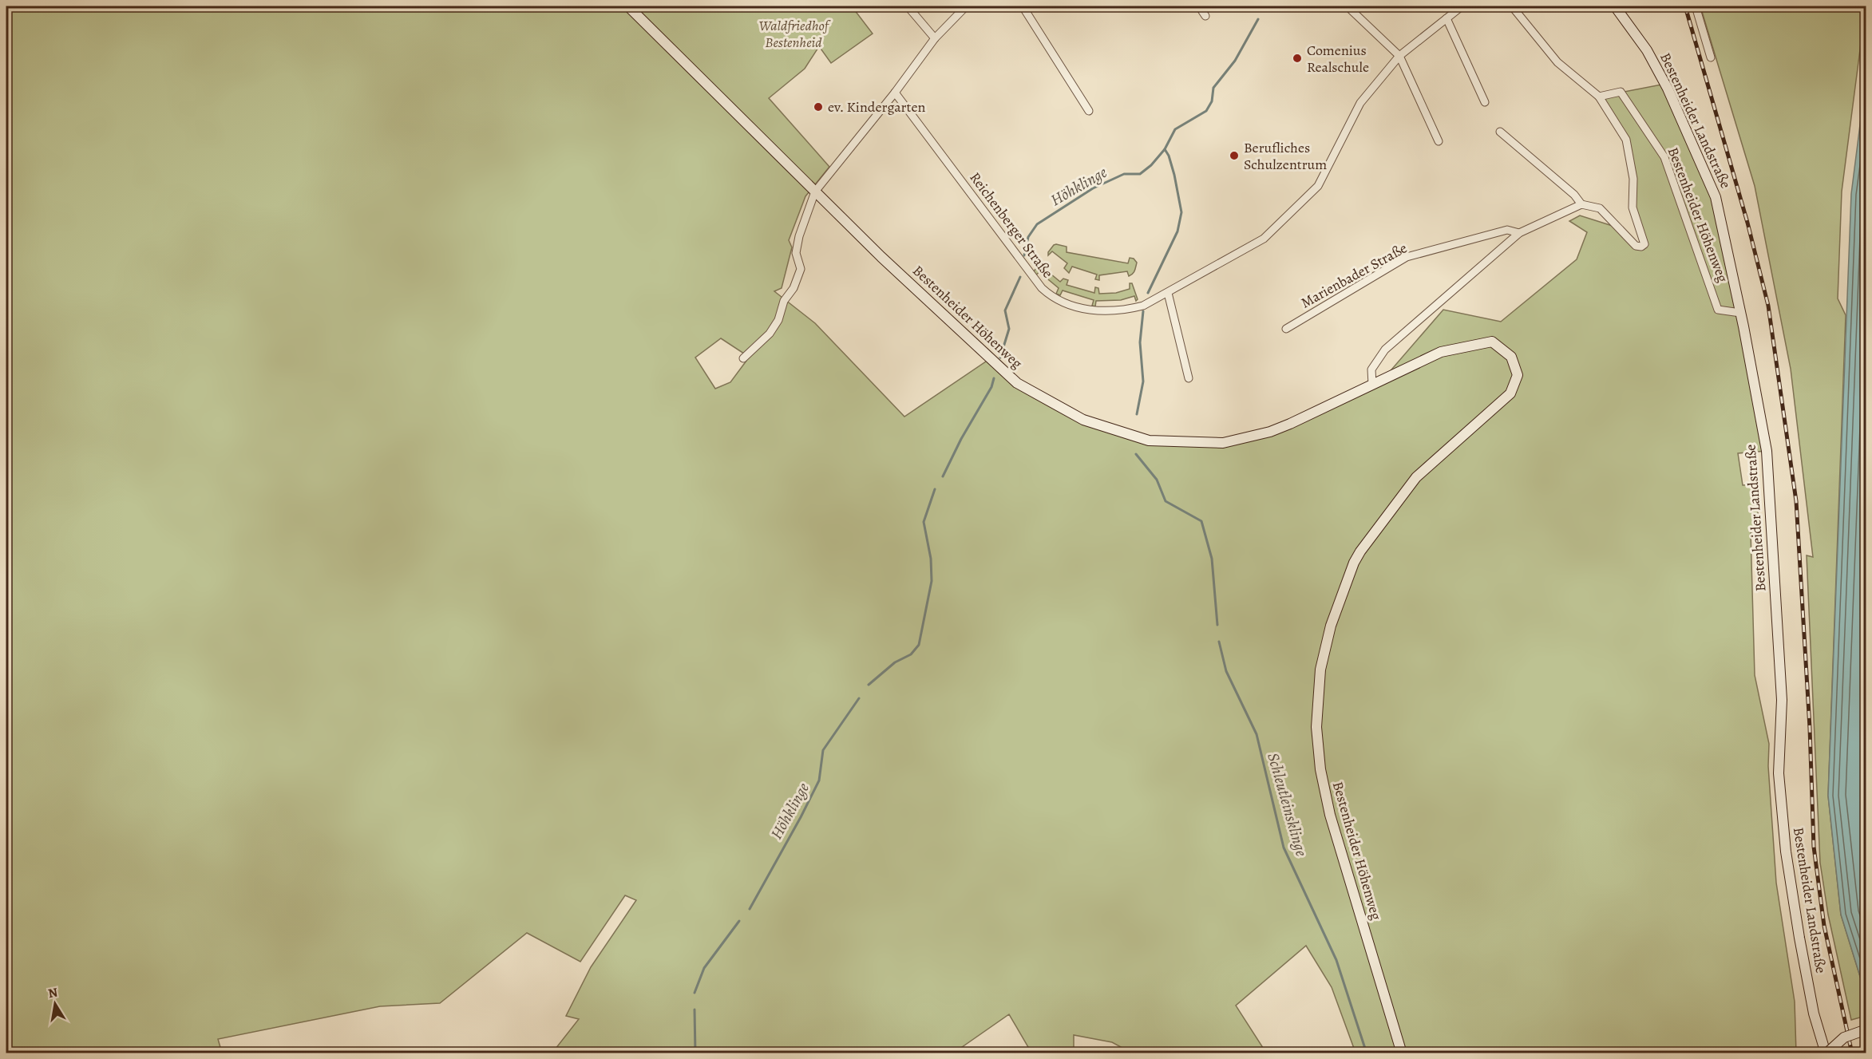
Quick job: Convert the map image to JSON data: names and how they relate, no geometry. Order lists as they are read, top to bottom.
{
  "streets": {
    "street": [
      "Bestenheider Landstraße",
      "Bestenheider Höhenweg",
      "Reichenberger Straße",
      "Marienbader Straße"
    ]
  },
  "crossings": [
    ["Bestenheider Landstraße", "Bestenheider Höhenweg"]
  ],
  "water": ["Höhklinge", "Schleutleinsklinge"],
  "parks": ["Waldfriedhof Bestenheid"],
  "places": ["Comenius Realschule", "ev. Kindergarten", "Berufliches Schulzentrum"],
  "north": "top"
}
